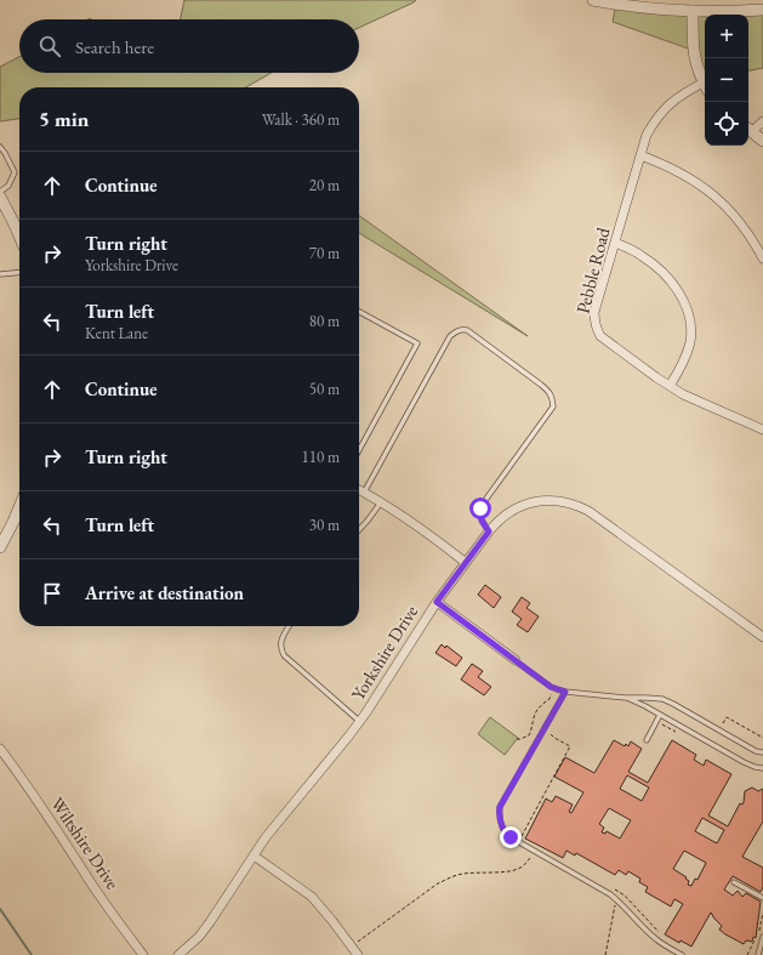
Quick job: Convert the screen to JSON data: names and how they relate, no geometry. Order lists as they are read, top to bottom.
{
  "streets": {
    "street": ["Pebble Road", "Yorkshire Drive", "Wiltshire Drive"]
  },
  "page": {
    "map_buttons": ["+", "−"],
    "search": "Search here",
    "heading": ["5 min", "Walk · 360 m"],
    "list": [
      ["Continue", "20 m"],
      ["Turn right", "Yorkshire Drive", "70 m"],
      ["Turn left", "Kent Lane", "80 m"],
      ["Continue", "50 m"],
      ["Turn right", "110 m"],
      ["Turn left", "30 m"],
      "Arrive at destination"
    ]
  }
}
